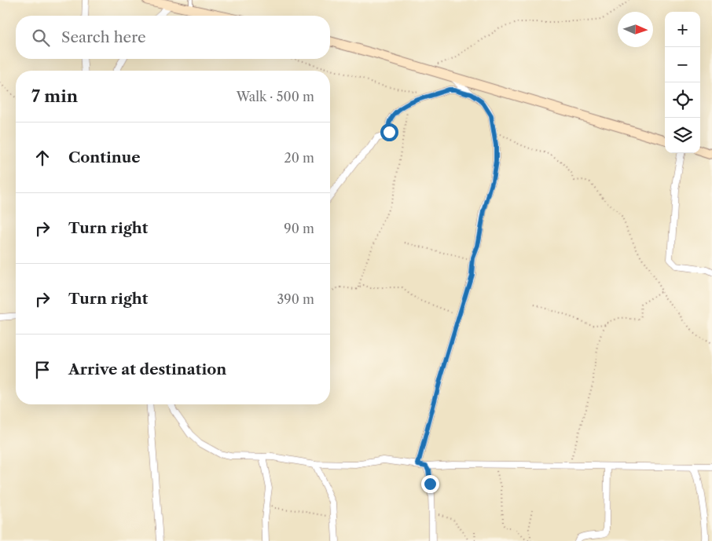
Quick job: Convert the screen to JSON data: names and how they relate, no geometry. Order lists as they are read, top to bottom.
{
  "north": "right",
  "page": {
    "map_buttons": ["+", "−"],
    "search": "Search here",
    "heading": ["7 min", "Walk · 500 m"],
    "list": [
      ["Continue", "20 m"],
      ["Turn right", "90 m"],
      ["Turn right", "390 m"],
      "Arrive at destination"
    ]
  }
}
